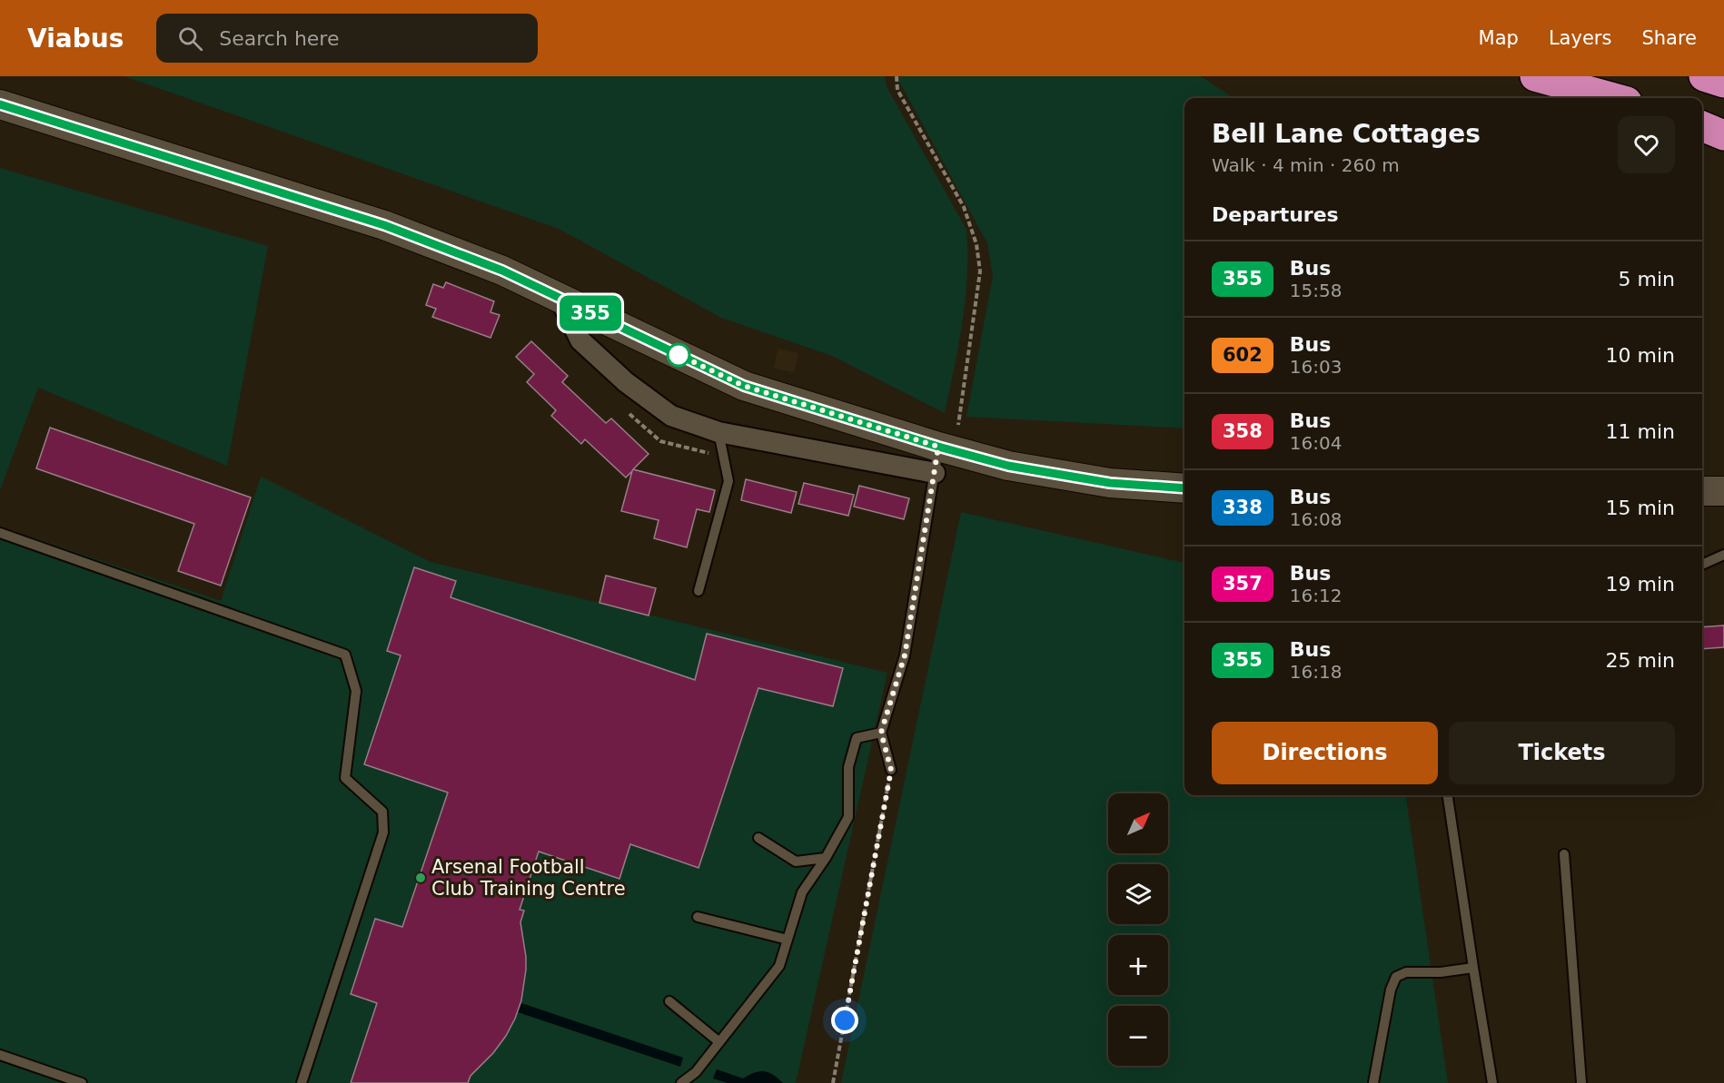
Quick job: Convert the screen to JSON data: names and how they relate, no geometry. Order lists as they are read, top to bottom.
{
  "places": ["Arsenal Football Club Training Centre"],
  "lines": ["bus line 355"],
  "north": "top right",
  "page": {
    "header": "Viabus",
    "search": "Search here",
    "nav": ["Map", "Layers", "Share"],
    "on_map": "355",
    "heading": [
      ["Bell Lane Cottages", "Walk · 4 min · 260 m"],
      "Departures"
    ],
    "list": [
      {
        "mark": "355",
        "name": "Bus",
        "note": "15:58",
        "value": "5 min"
      },
      {
        "mark": "602",
        "name": "Bus",
        "note": "16:03",
        "value": "10 min"
      },
      {
        "mark": "358",
        "name": "Bus",
        "note": "16:04",
        "value": "11 min"
      },
      {
        "mark": "338",
        "name": "Bus",
        "note": "16:08",
        "value": "15 min"
      },
      {
        "mark": "357",
        "name": "Bus",
        "note": "16:12",
        "value": "19 min"
      },
      {
        "mark": "355",
        "name": "Bus",
        "note": "16:18",
        "value": "25 min"
      }
    ],
    "buttons": ["Directions", "Tickets"],
    "map_buttons": ["+", "−"]
  }
}
